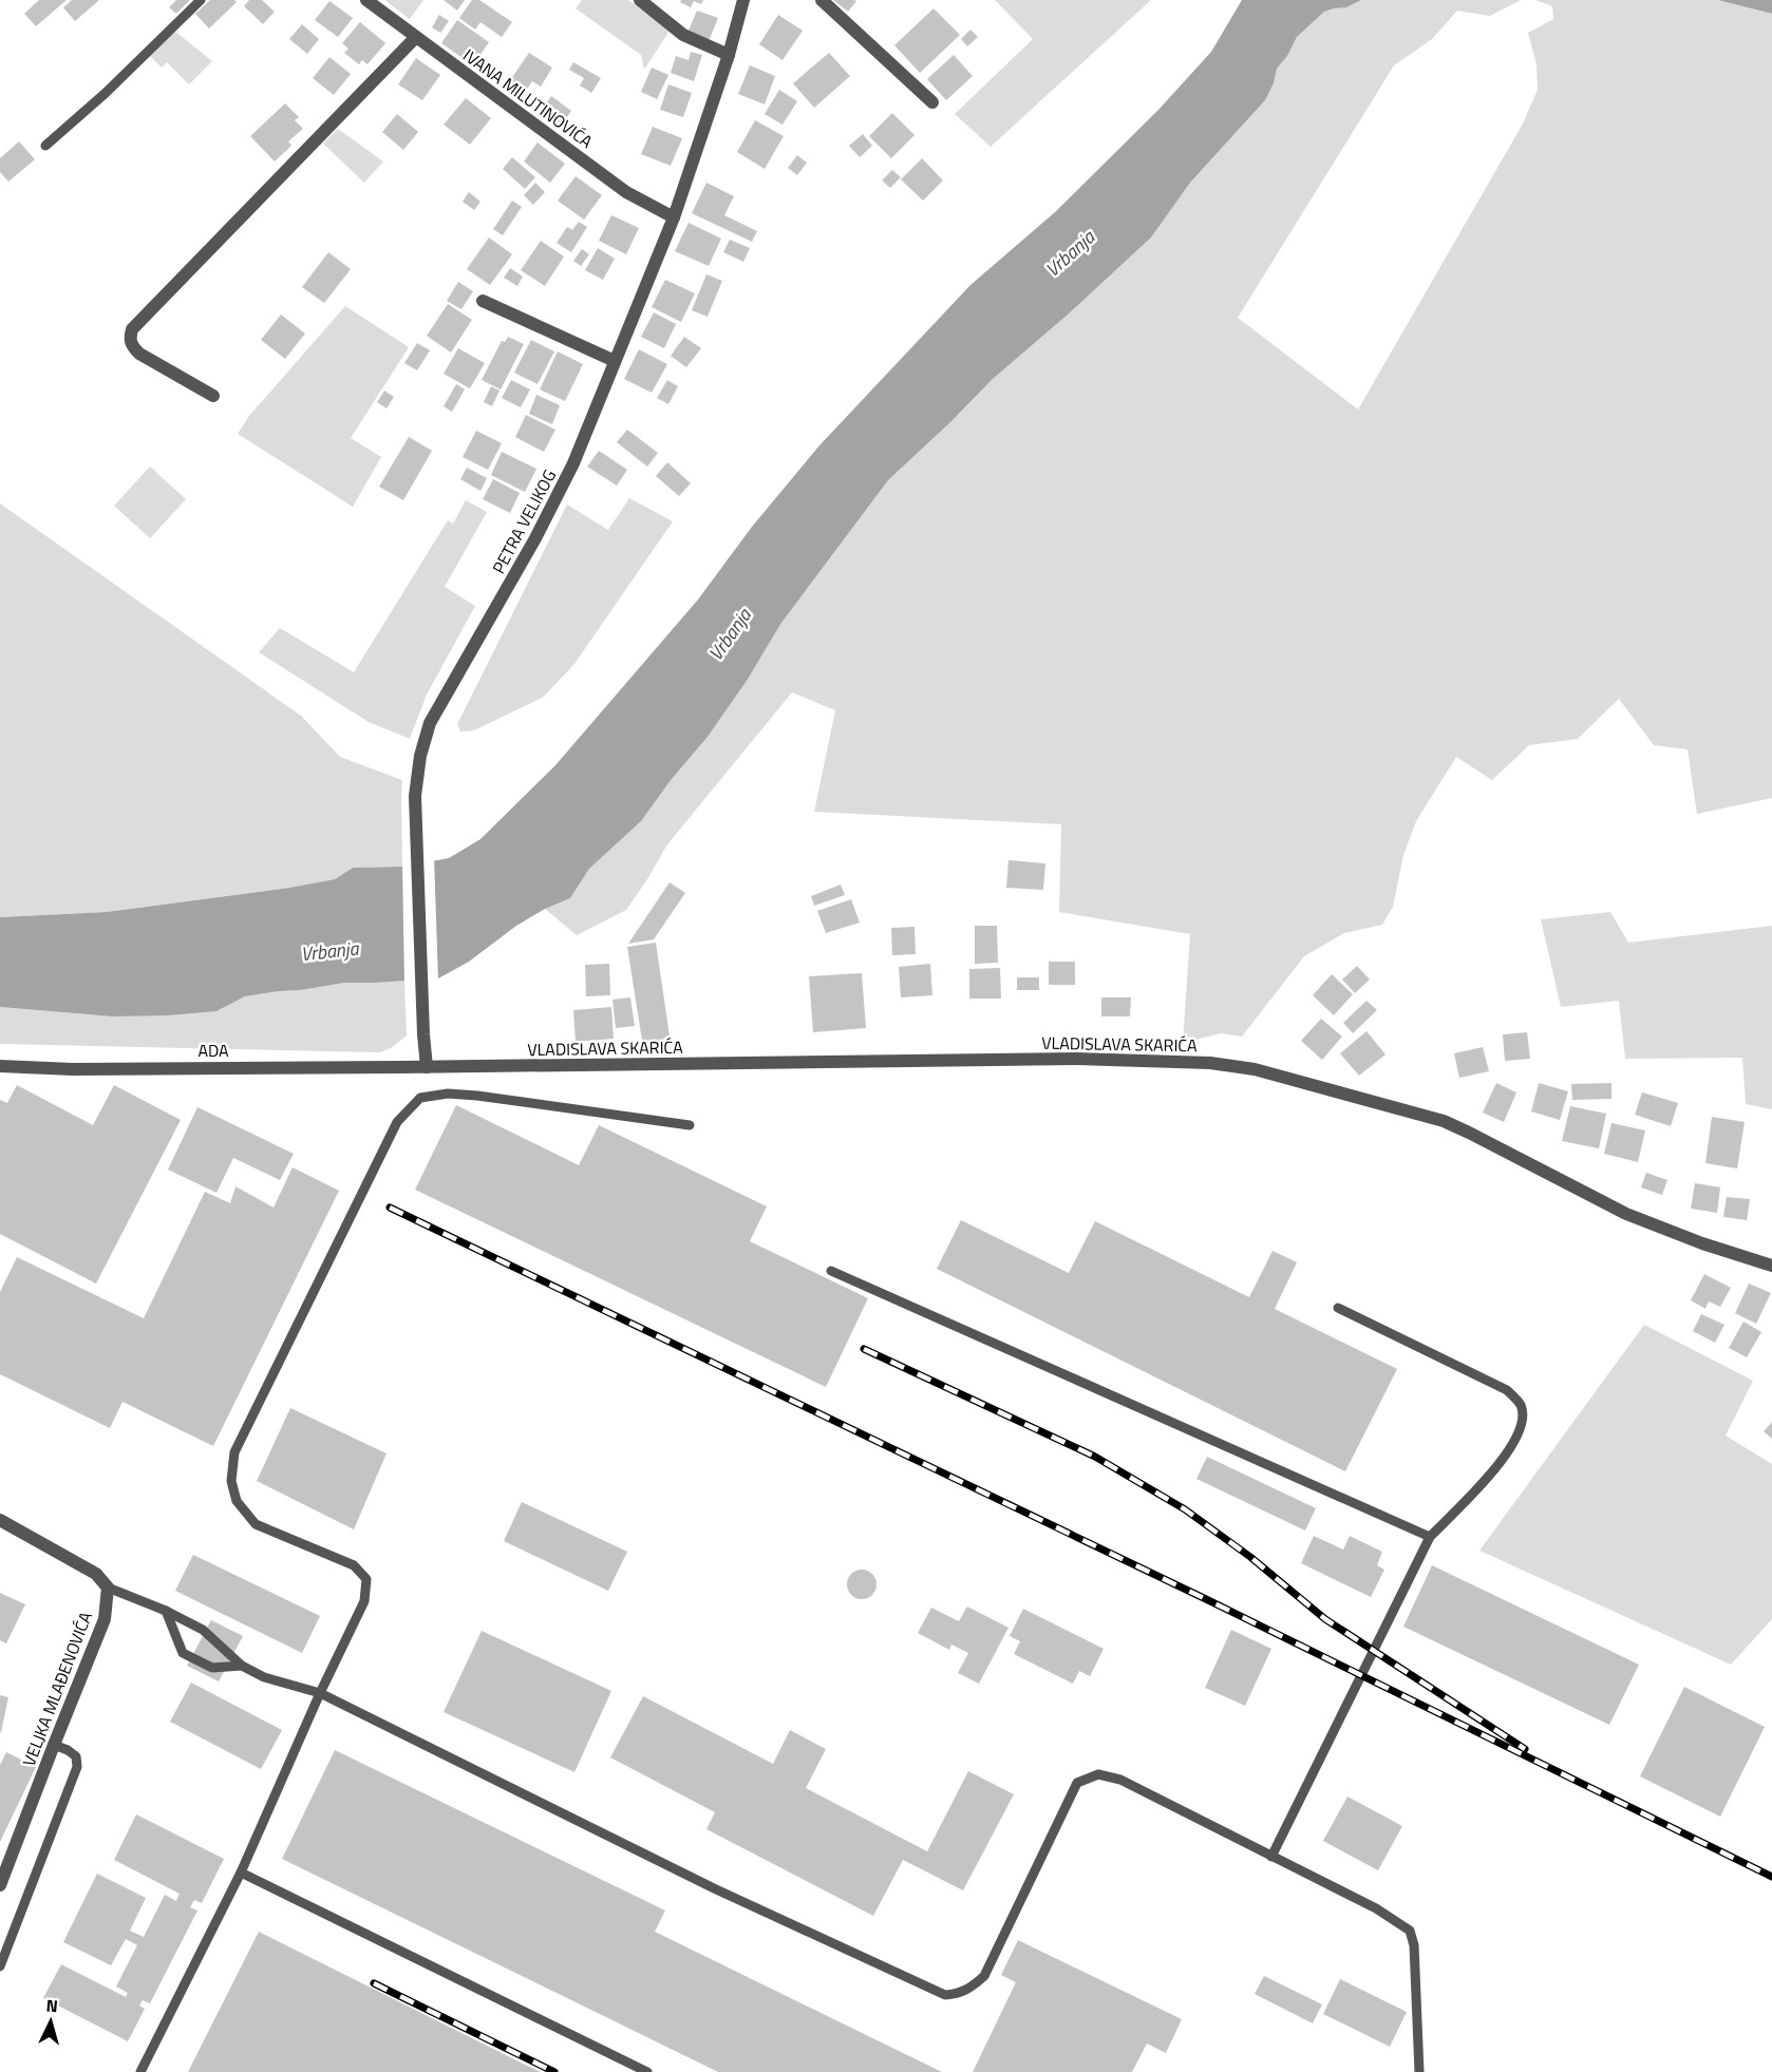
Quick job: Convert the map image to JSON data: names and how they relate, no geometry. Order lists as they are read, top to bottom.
{
  "streets": {
    "street": [
      "IVANA MILUTINOVIĆA",
      "PETRA VELIKOG",
      "VLADISLAVA SKARIĆA",
      "ADA",
      "VELJKA MLAĐENOVIĆA"
    ]
  },
  "crossings": [
    ["IVANA MILUTINOVIĆA", "PETRA VELIKOG"],
    ["PETRA VELIKOG", "VLADISLAVA SKARIĆA"],
    ["PETRA VELIKOG", "ADA"],
    ["VLADISLAVA SKARIĆA", "ADA"]
  ],
  "water": ["Vrbanja"],
  "north": "top"
}
